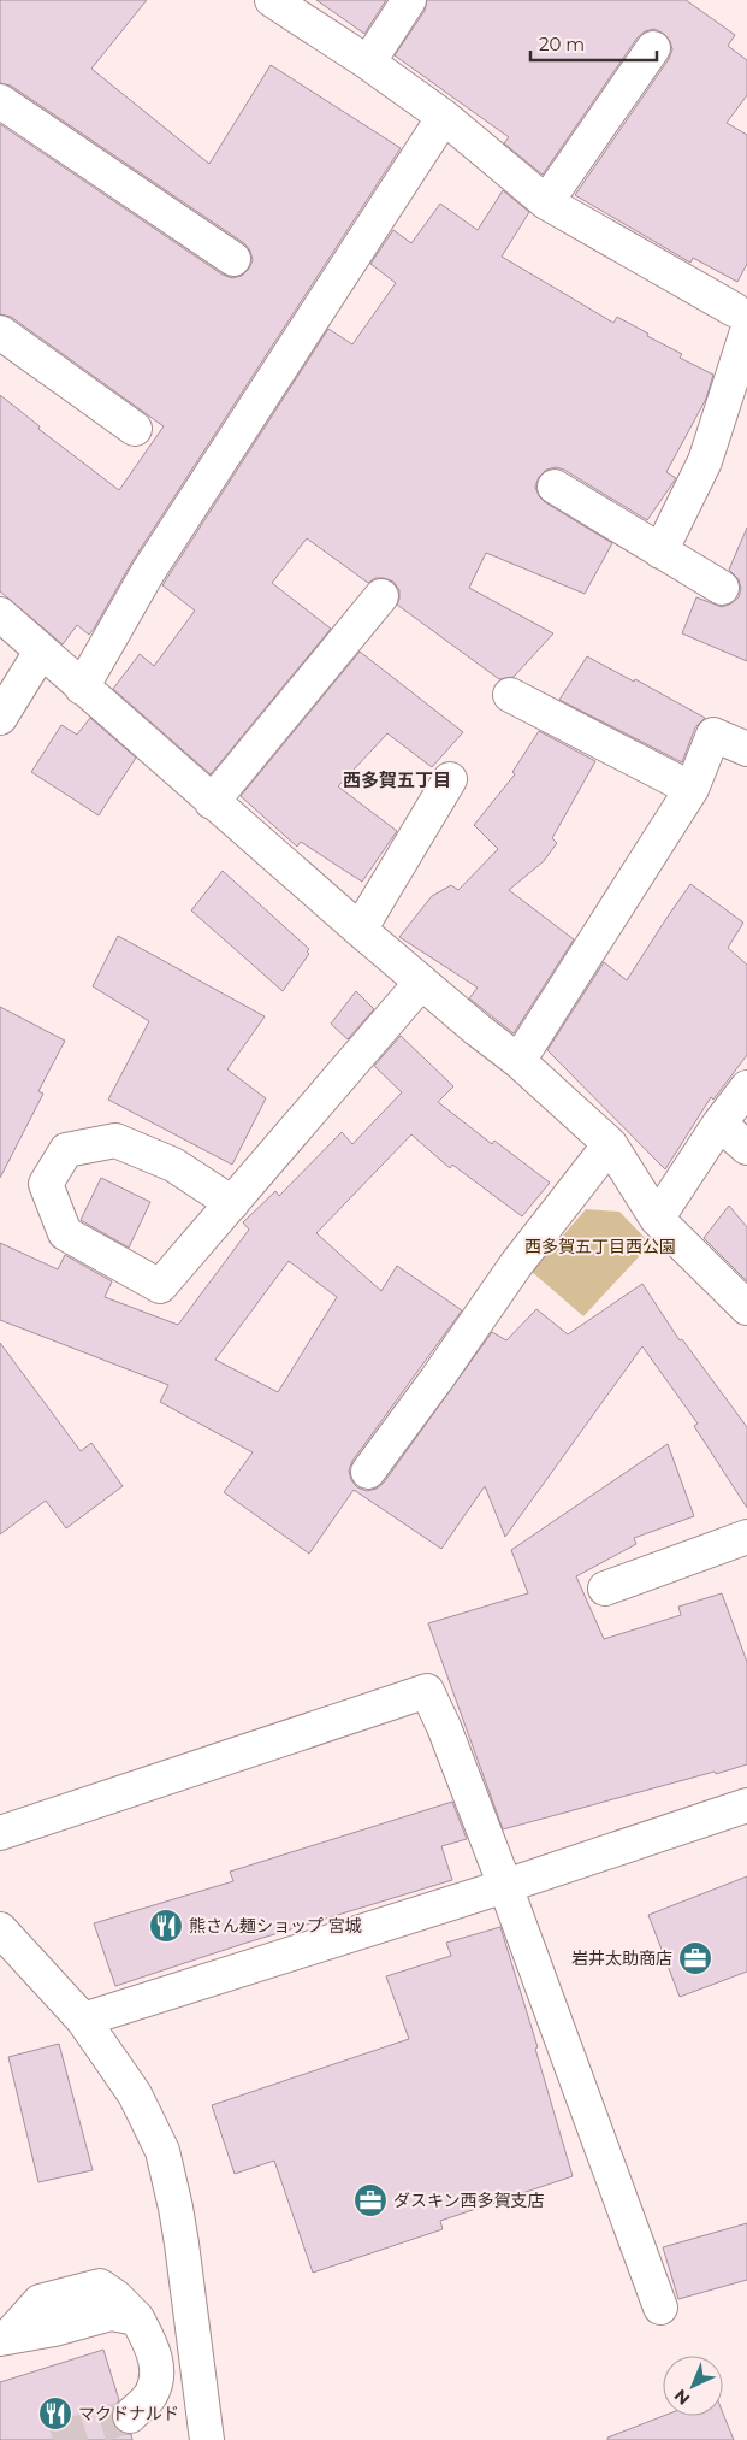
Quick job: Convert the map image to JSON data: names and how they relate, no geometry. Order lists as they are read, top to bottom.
{
  "districts": ["西多賀五丁目"],
  "parks": ["西多賀五丁目西公園"],
  "places": {
    "restaurant": ["熊さん麺ショップ 宮城", "マクドナルド"],
    "office": ["岩井太助商店", "ダスキン西多賀支店"]
  },
  "scale_bar": "20 m",
  "north": "bottom left"
}
